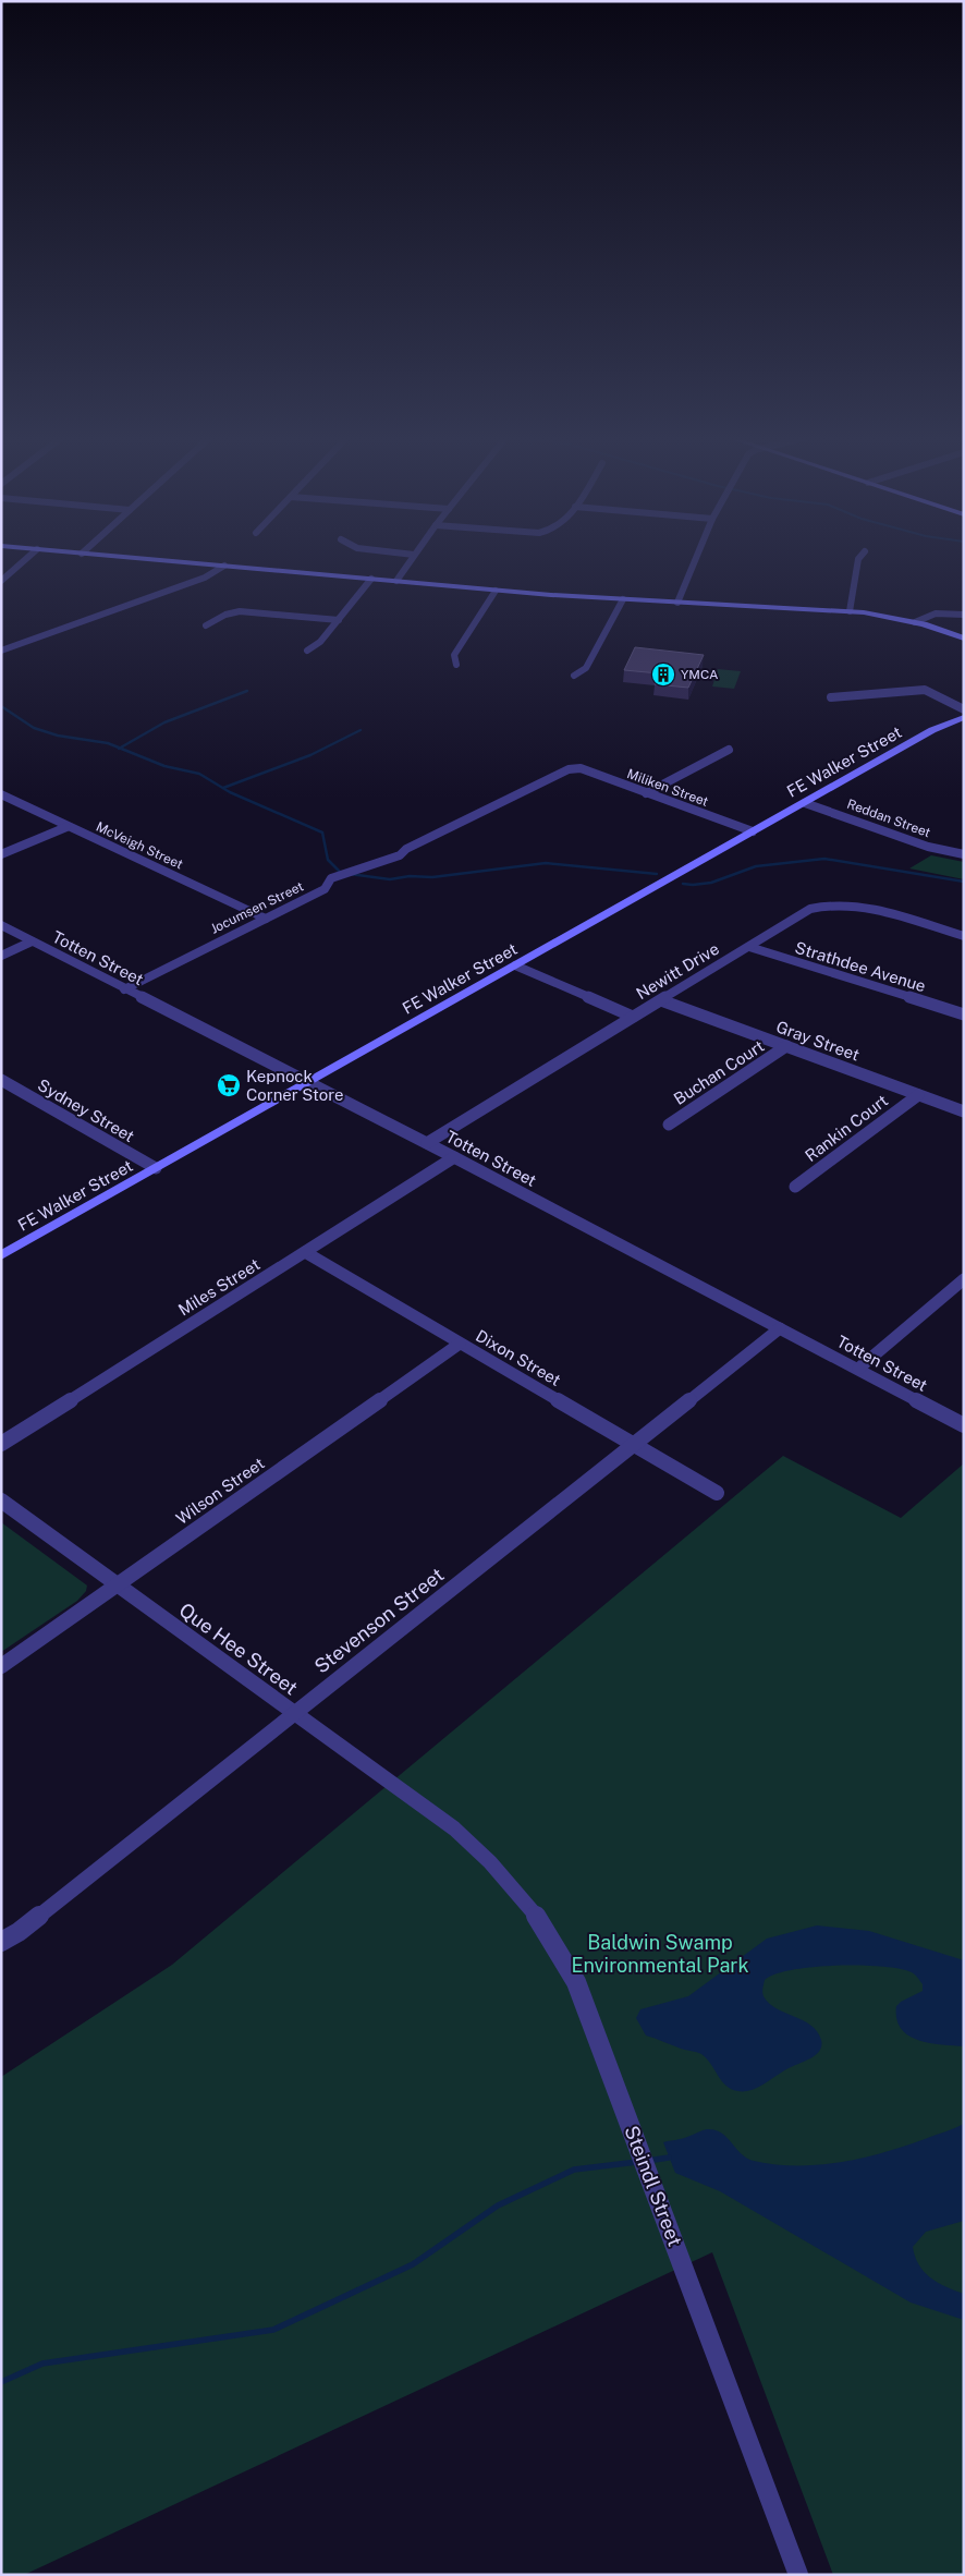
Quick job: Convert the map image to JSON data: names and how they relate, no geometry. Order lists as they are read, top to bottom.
{
  "streets": {
    "street": [
      "FE Walker Street",
      "Miliken Street",
      "Reddan Street",
      "McVeigh Street",
      "Jocumsen Street",
      "Totten Street",
      "Strathdee Avenue",
      "Newitt Drive",
      "Gray Street",
      "Buchan Court",
      "Sydney Street",
      "Rankin Court",
      "Miles Street",
      "Dixon Street",
      "Wilson Street",
      "Stevenson Street",
      "Que Hee Street",
      "Steindl Street"
    ]
  },
  "crossings": [
    ["FE Walker Street", "Miliken Street"],
    ["FE Walker Street", "Reddan Street"],
    ["FE Walker Street", "Totten Street"],
    ["FE Walker Street", "Sydney Street"],
    ["Miliken Street", "Jocumsen Street"],
    ["McVeigh Street", "Jocumsen Street"],
    ["Jocumsen Street", "Totten Street"],
    ["Totten Street", "Newitt Drive"],
    ["Totten Street", "Miles Street"],
    ["Totten Street", "Stevenson Street"],
    ["Strathdee Avenue", "Newitt Drive"],
    ["Newitt Drive", "Gray Street"],
    ["Gray Street", "Buchan Court"],
    ["Gray Street", "Rankin Court"],
    ["Miles Street", "Dixon Street"],
    ["Dixon Street", "Wilson Street"],
    ["Dixon Street", "Stevenson Street"],
    ["Wilson Street", "Que Hee Street"],
    ["Stevenson Street", "Que Hee Street"],
    ["Que Hee Street", "Steindl Street"]
  ],
  "parks": ["Baldwin Swamp Environmental Park"],
  "places": {
    "building": ["YMCA"],
    "supermarket": ["Kepnock Corner Store"]
  }
}
